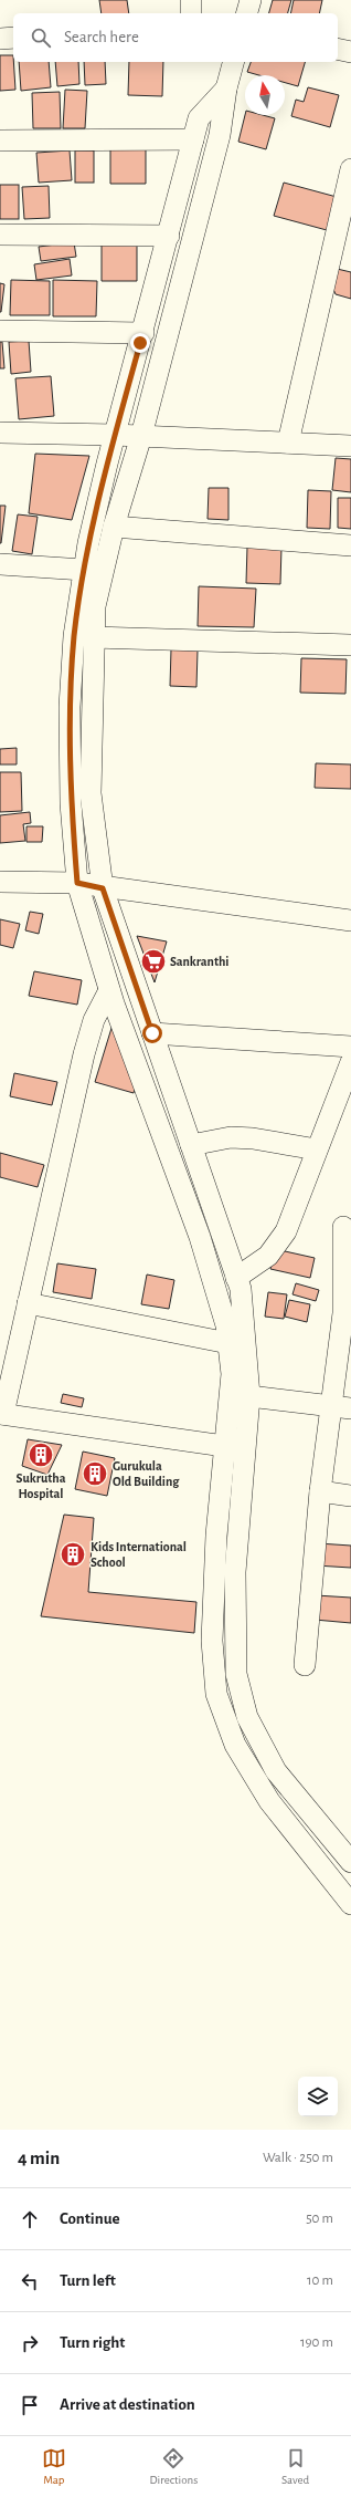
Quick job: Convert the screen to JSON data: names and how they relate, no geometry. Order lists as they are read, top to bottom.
{
  "places": {
    "supermarket": ["Sankranthi"],
    "building": ["Sukrutha Hospital", "Gurukula Old Building", "Kids International School"]
  },
  "north": "top",
  "page": {
    "search": "Search here",
    "heading": ["4 min", "Walk · 250 m"],
    "list": [
      ["Continue", "50 m"],
      ["Turn left", "10 m"],
      ["Turn right", "190 m"],
      "Arrive at destination"
    ],
    "nav": ["Map", "Directions", "Saved"]
  }
}
